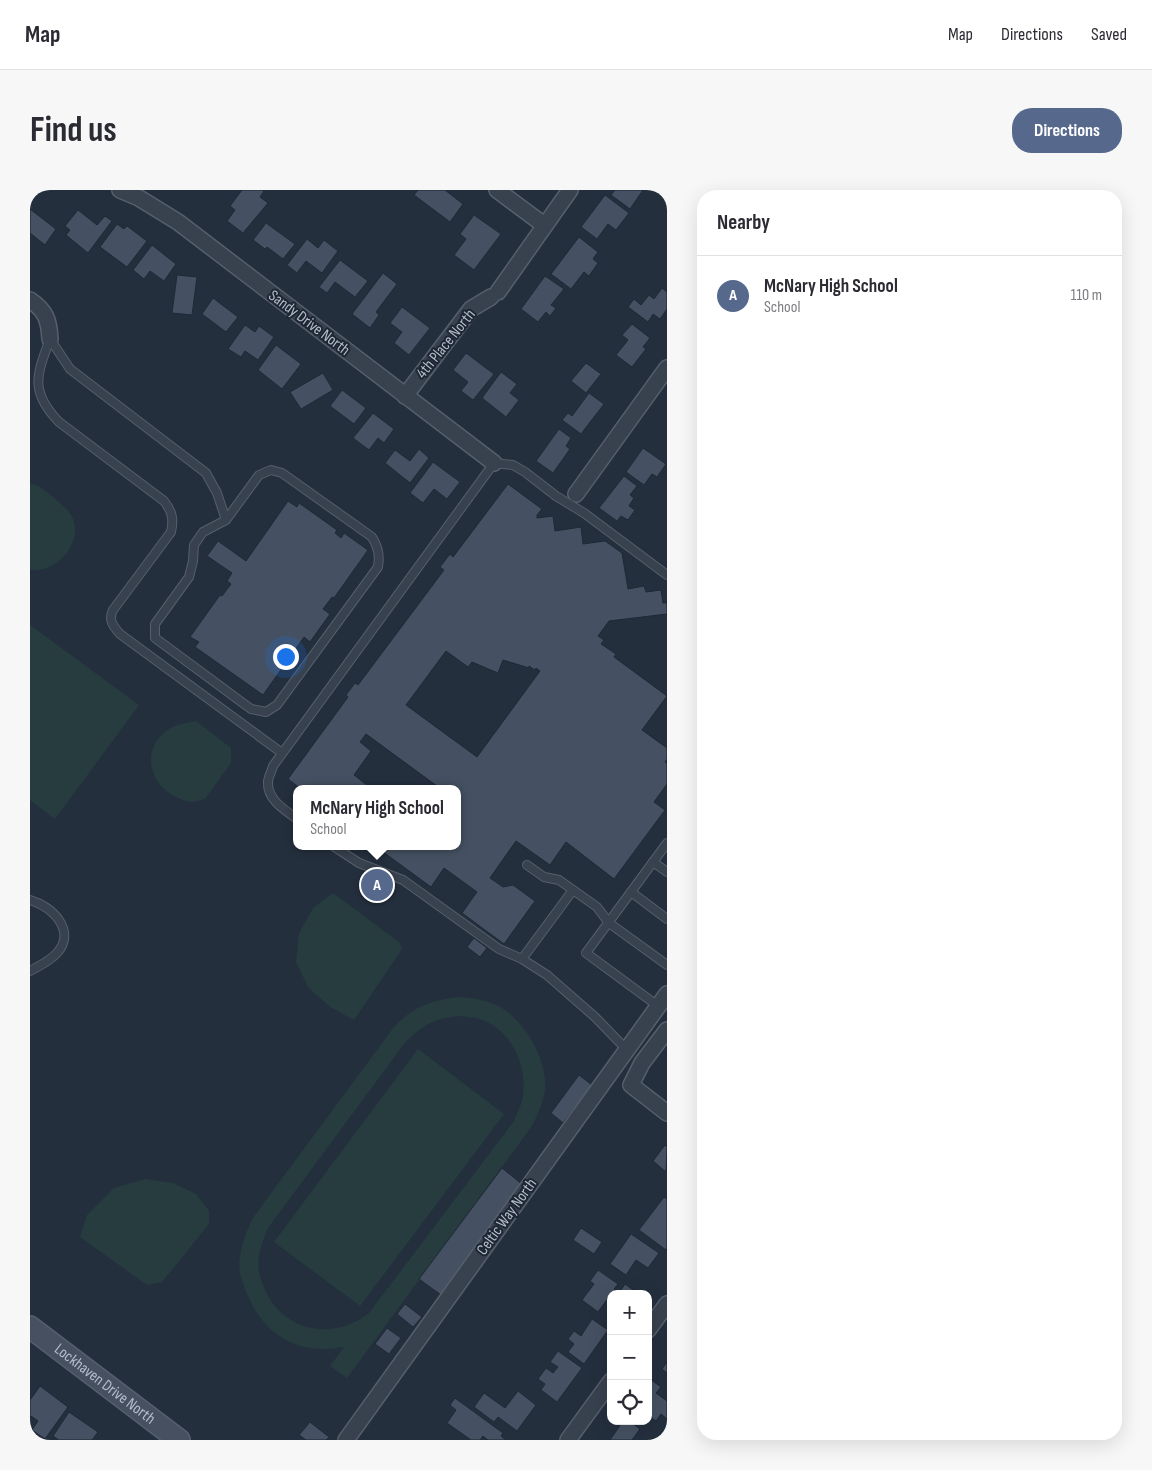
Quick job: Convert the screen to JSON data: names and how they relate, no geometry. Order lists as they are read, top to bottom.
{
  "streets": {
    "street": [
      "Sandy Drive North",
      "4th Place North",
      "Celtic Way North",
      "Lockhaven Drive North"
    ]
  },
  "crossings": [
    ["Sandy Drive North", "4th Place North"]
  ],
  "page": {
    "header": "Map",
    "nav": ["Map", "Directions", "Saved"],
    "buttons": "Directions",
    "title": "Find us",
    "heading": "Nearby",
    "list": [
      {
        "mark": "A",
        "name": "McNary High School",
        "note": "School",
        "value": "110 m"
      }
    ],
    "popup": ["McNary High School", "School"],
    "pins": "A",
    "map_buttons": ["+", "−"]
  }
}
